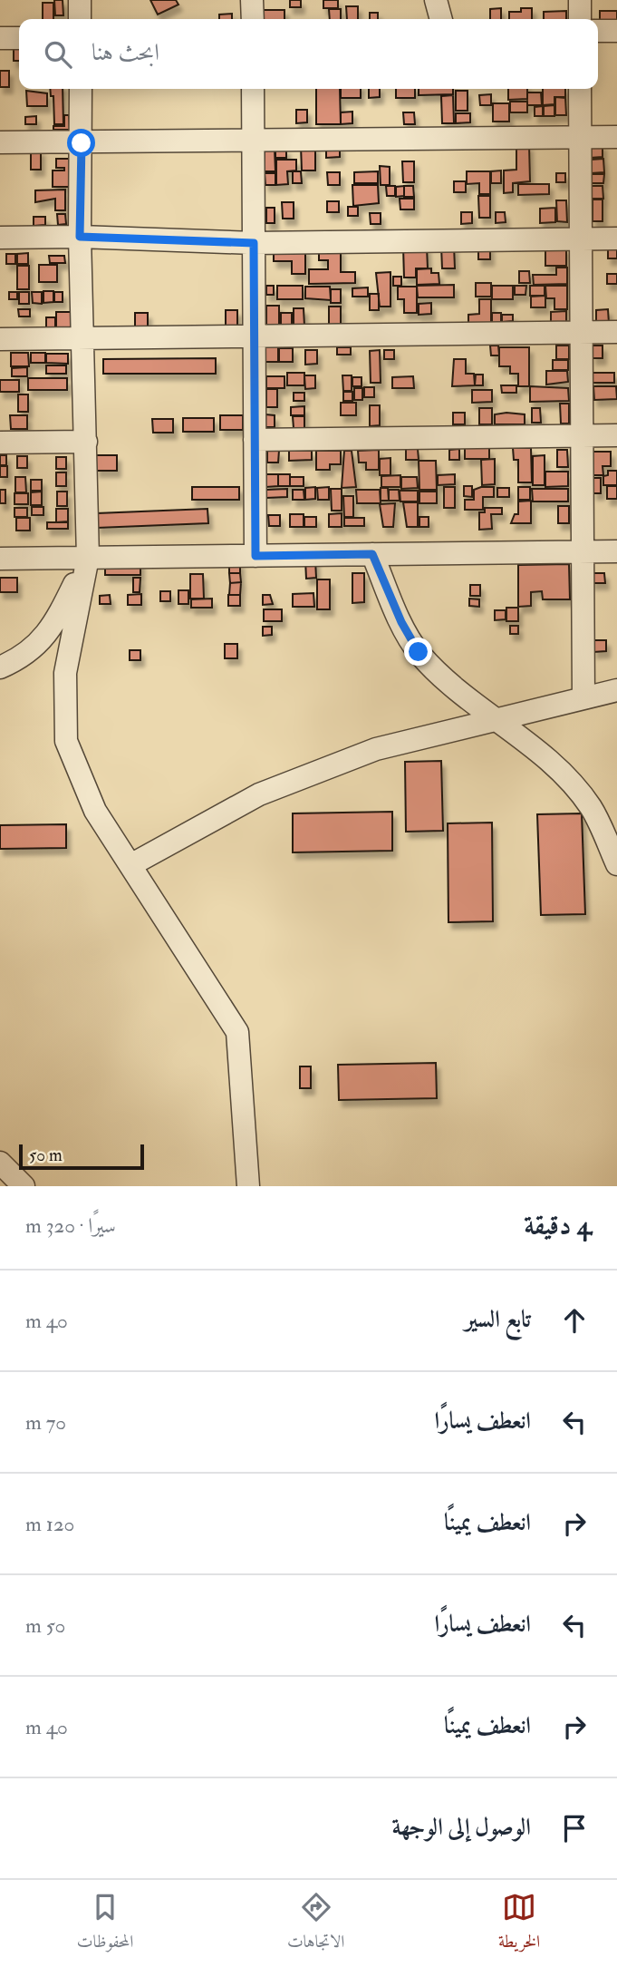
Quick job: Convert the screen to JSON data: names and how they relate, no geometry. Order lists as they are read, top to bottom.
{
  "scale_bar": "50 m",
  "page": {
    "search": "ابحث هنا",
    "scale": "50 m",
    "heading": ["4 دقيقة", "سيرًا · 320 m"],
    "list": [
      ["تابع السير", "40 m"],
      ["انعطف يسارًا", "70 m"],
      ["انعطف يمينًا", "120 m"],
      ["انعطف يسارًا", "50 m"],
      ["انعطف يمينًا", "40 m"],
      "الوصول إلى الوجهة"
    ],
    "nav": ["الخريطة", "الاتجاهات", "المحفوظات"]
  }
}
